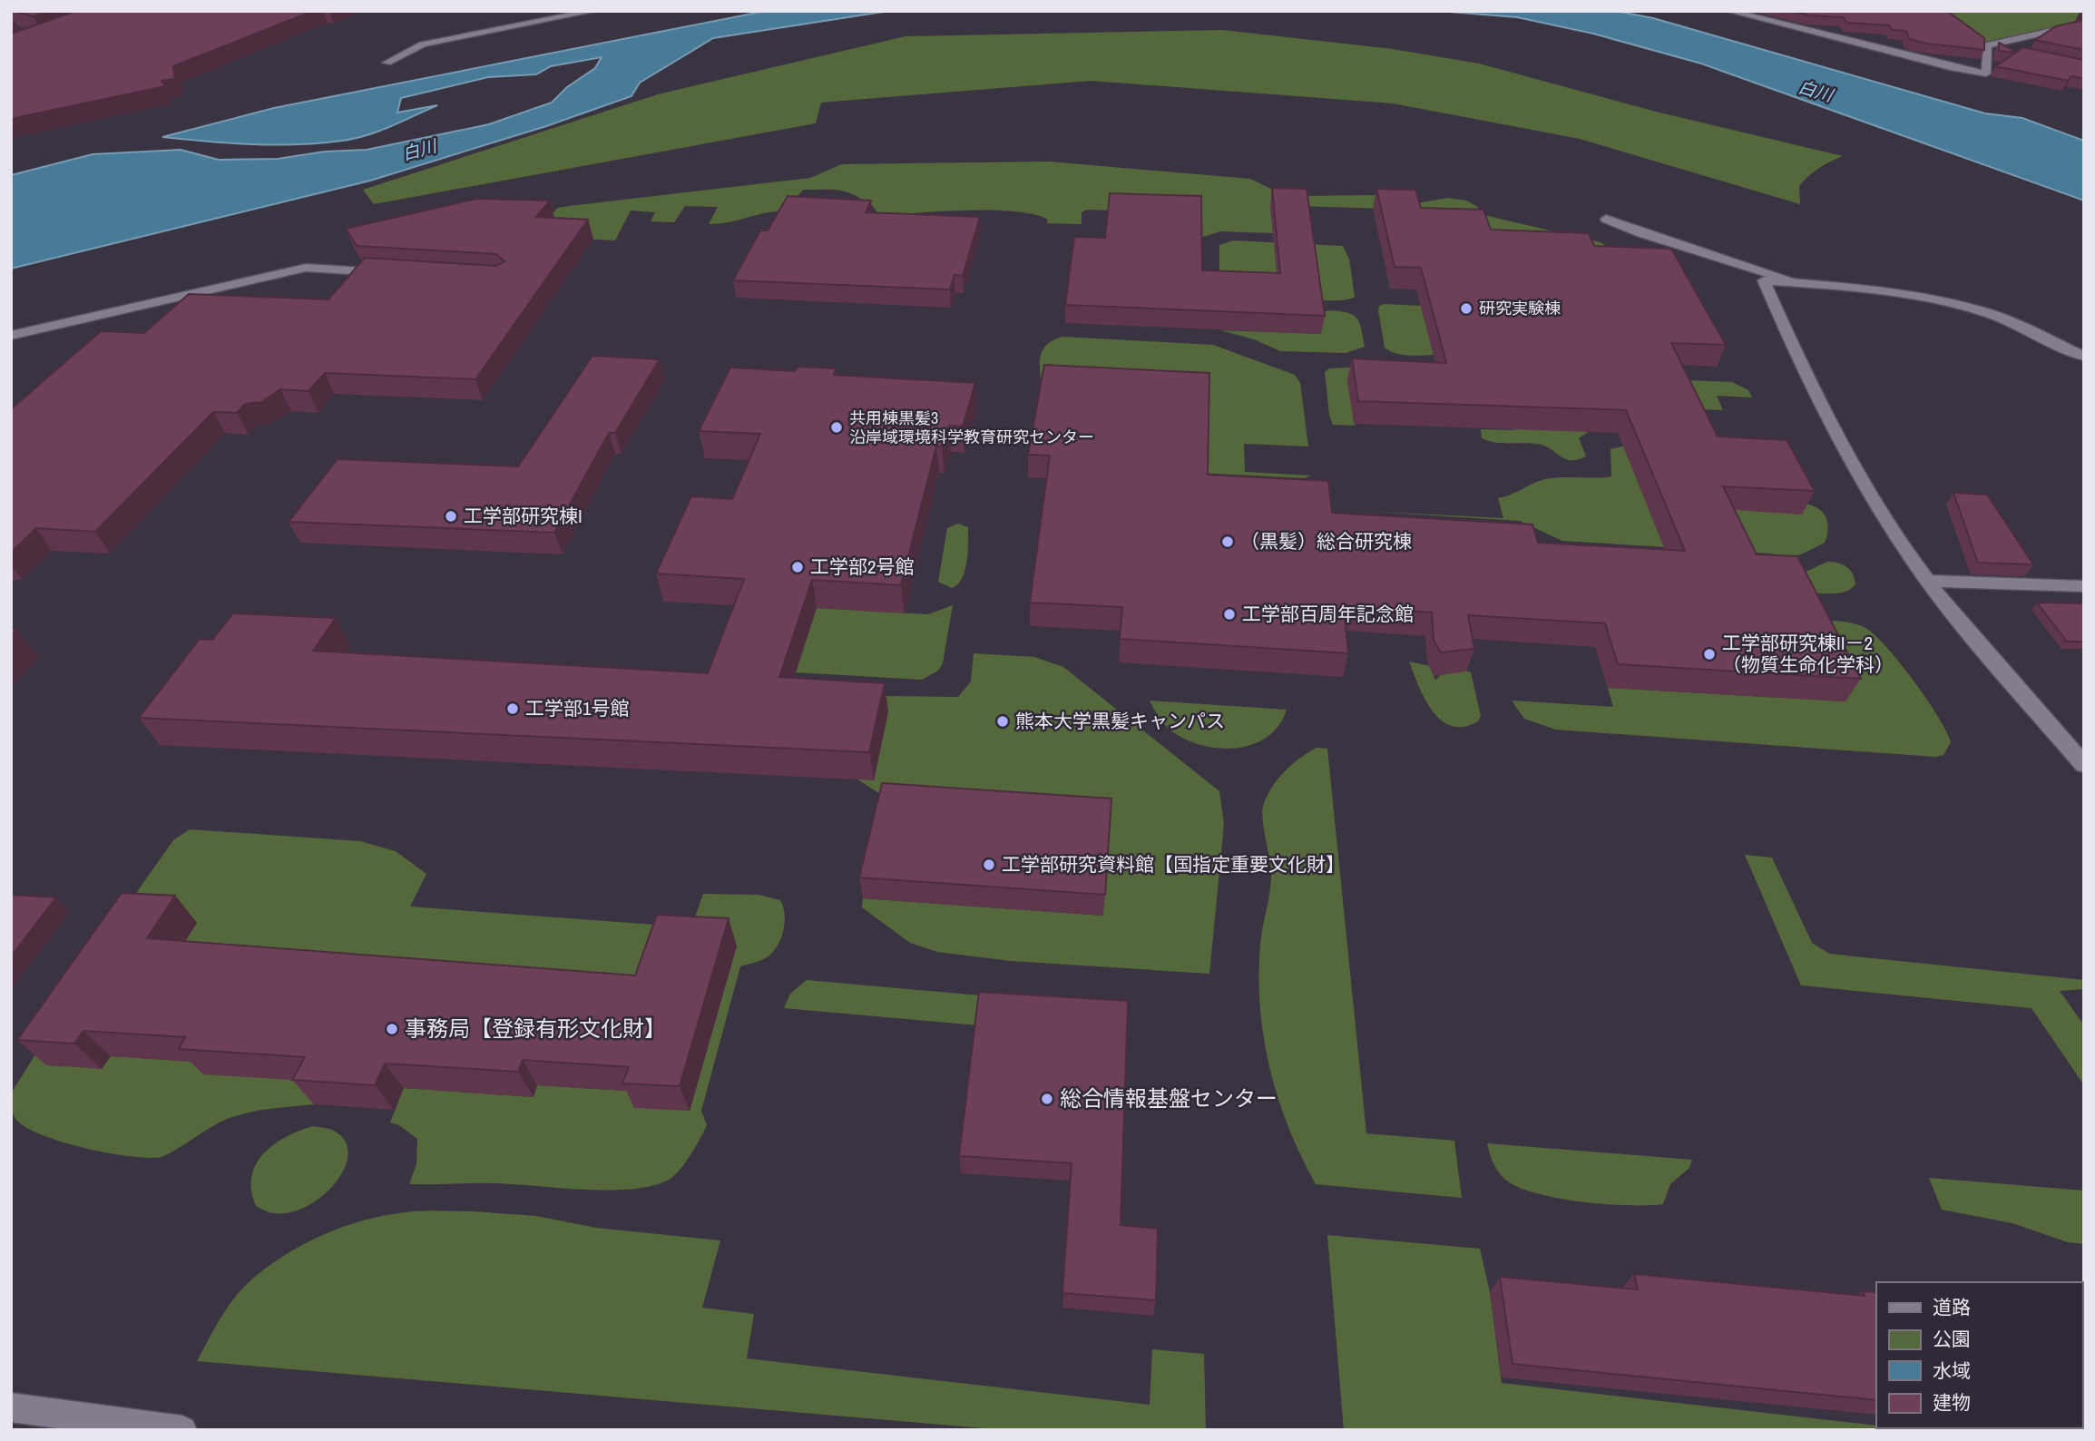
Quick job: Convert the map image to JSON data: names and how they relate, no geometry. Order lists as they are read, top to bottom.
{
  "water": ["白川"],
  "places": [
    "研究実験棟",
    "共用棟黒髪3 沿岸域環境科学教育研究センター",
    "工学部研究棟I",
    "（黒髪）総合研究棟",
    "工学部2号館",
    "工学部百周年記念館",
    "工学部研究棟II－2 （物質生命化学科）",
    "工学部1号館",
    "熊本大学黒髪キャンパス",
    "工学部研究資料館【国指定重要文化財】",
    "事務局【登録有形文化財】",
    "総合情報基盤センター"
  ],
  "legend": [
    "道路",
    "公園",
    "水域",
    "建物"
  ]
}
